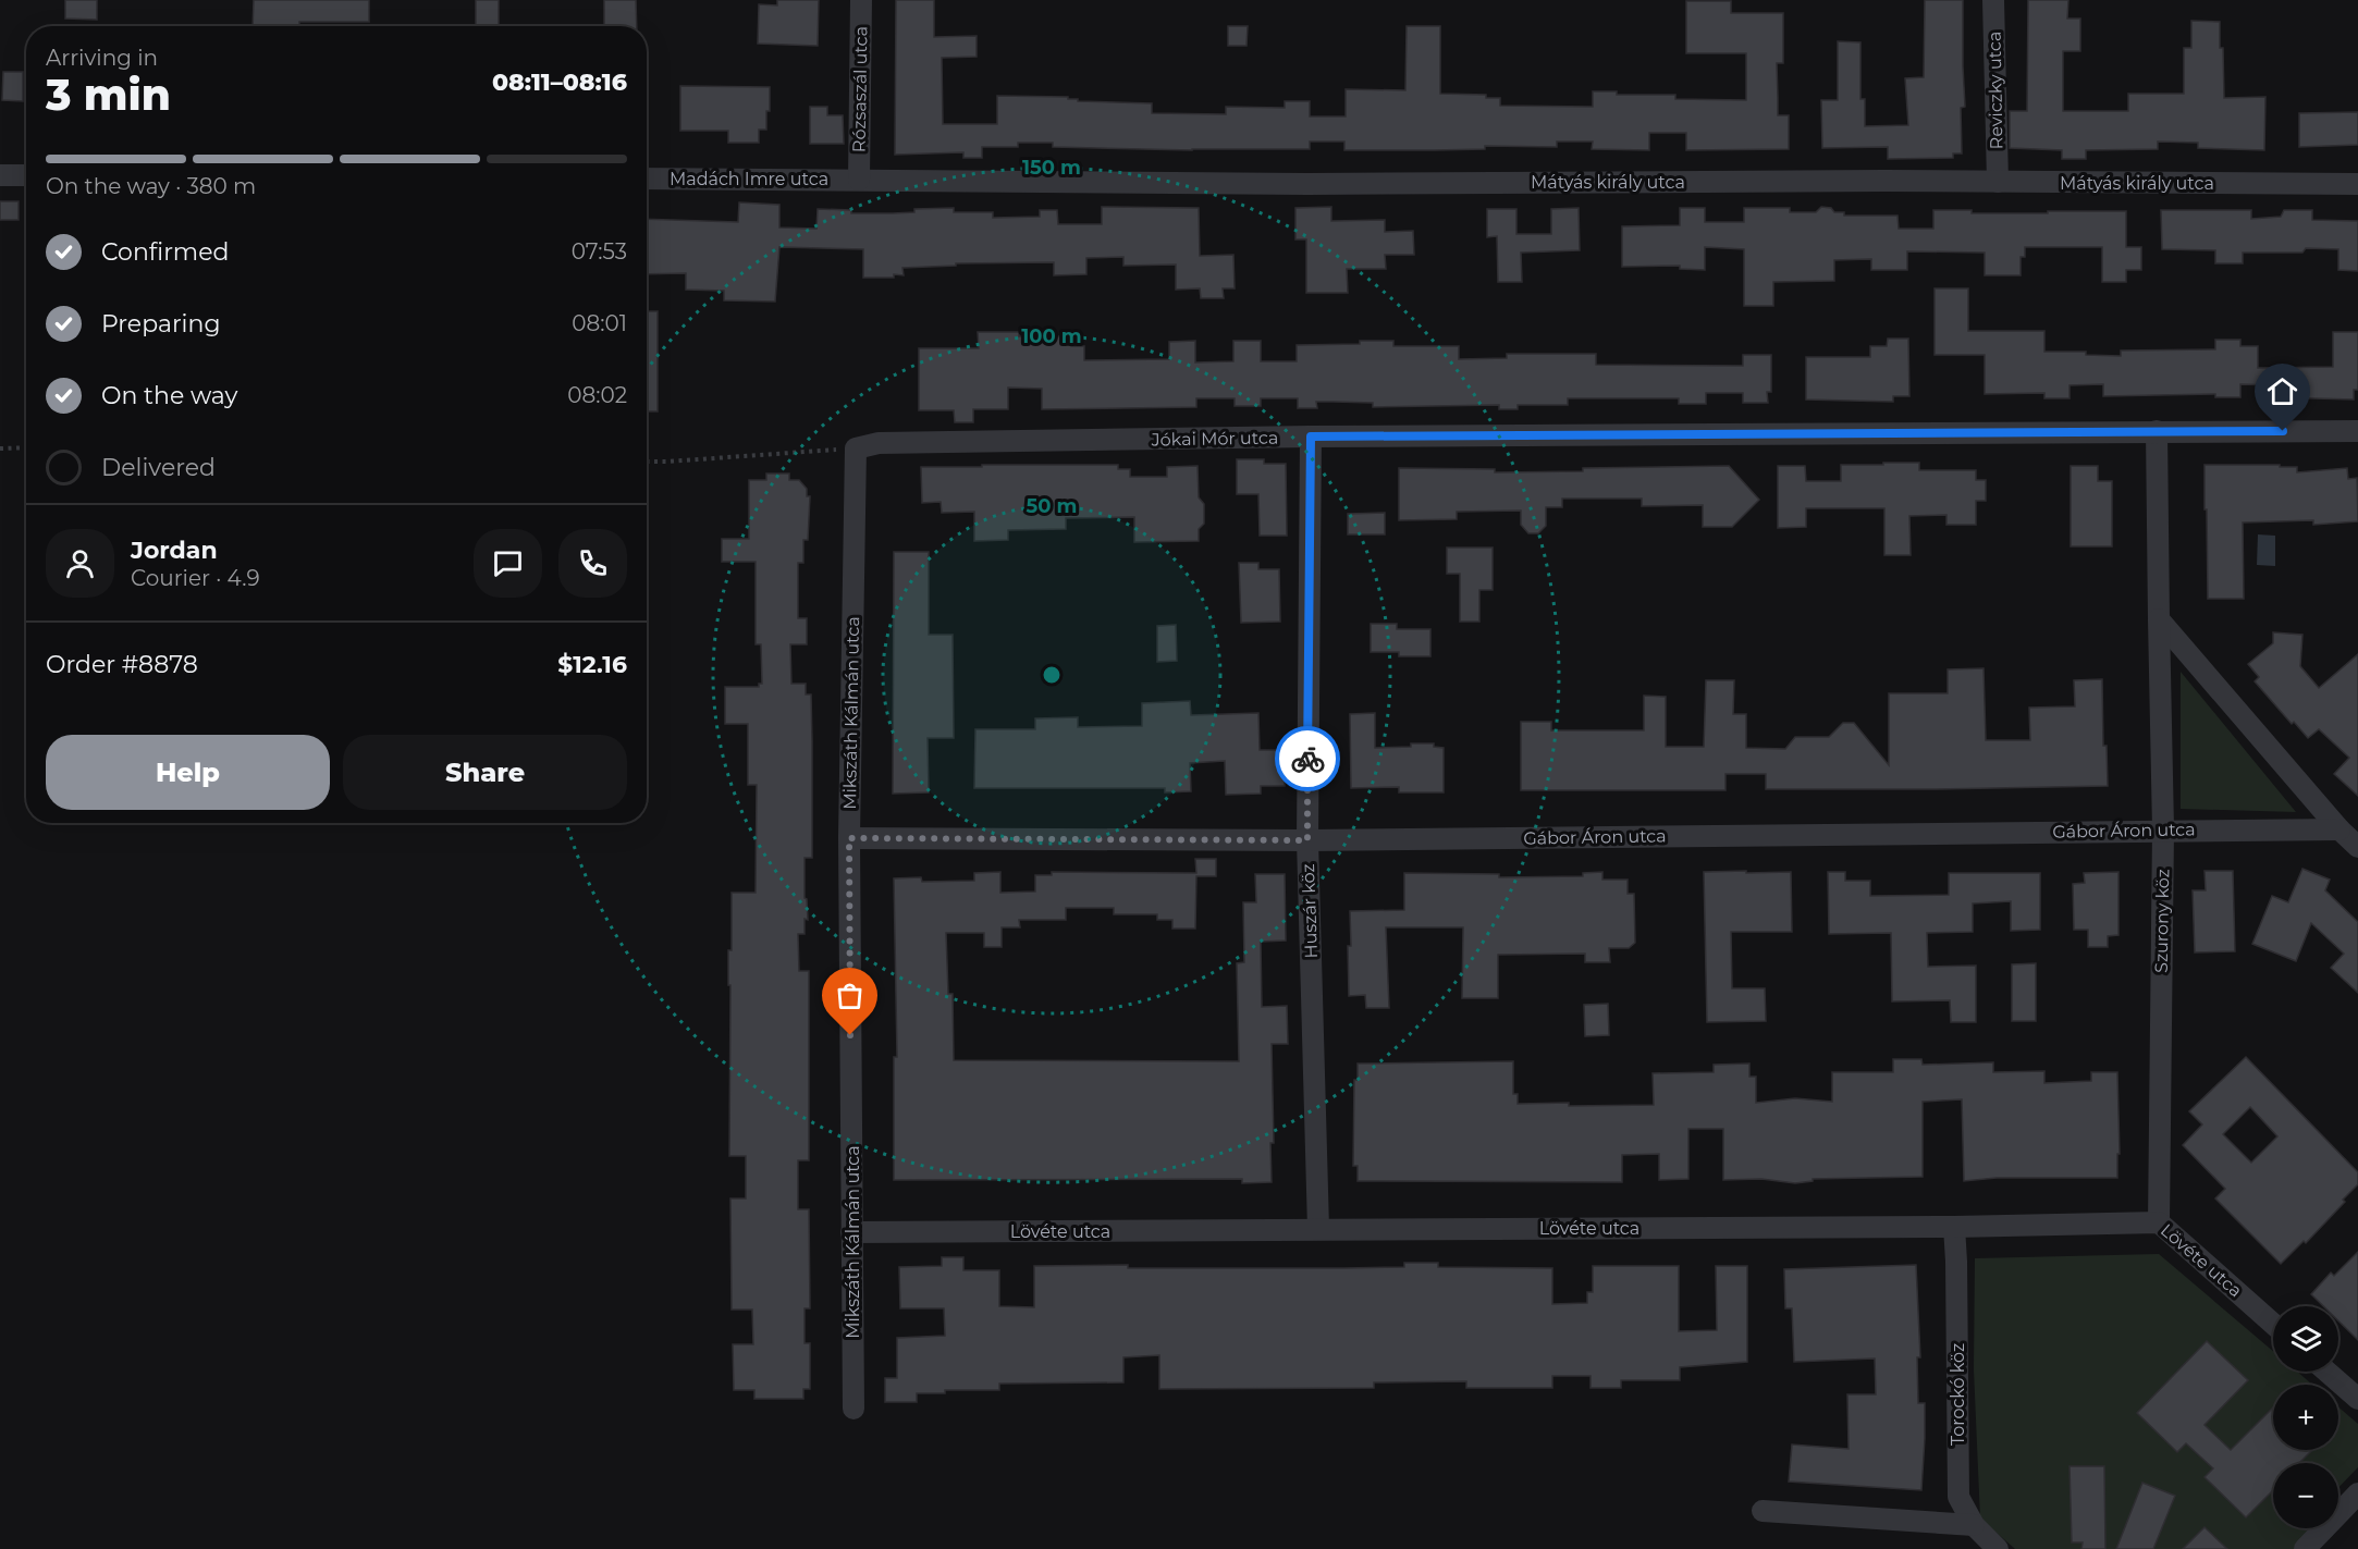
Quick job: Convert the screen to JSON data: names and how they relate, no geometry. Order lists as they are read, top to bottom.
{
  "streets": {
    "street": [
      "Rózsaszál utca",
      "Reviczky utca",
      "Madách Imre utca",
      "Mátyás király utca",
      "Jókai Mór utca",
      "Mikszáth Kálmán utca",
      "Gábor Áron utca",
      "Huszár köz",
      "Szurony köz",
      "Lövéte utca",
      "Torockó köz"
    ]
  },
  "crossings": [
    ["Rózsaszál utca", "Madách Imre utca"],
    ["Rózsaszál utca", "Mátyás király utca"],
    ["Reviczky utca", "Mátyás király utca"],
    ["Madách Imre utca", "Mátyás király utca"],
    ["Jókai Mór utca", "Mikszáth Kálmán utca"],
    ["Jókai Mór utca", "Huszár köz"],
    ["Mikszáth Kálmán utca", "Gábor Áron utca"],
    ["Mikszáth Kálmán utca", "Lövéte utca"],
    ["Gábor Áron utca", "Huszár köz"],
    ["Gábor Áron utca", "Szurony köz"],
    ["Huszár köz", "Lövéte utca"],
    ["Szurony köz", "Lövéte utca"],
    ["Lövéte utca", "Torockó köz"]
  ],
  "page": {
    "heading": ["3 min", "Arriving in", "08:11–08:16"],
    "panel": [
      "Jordan",
      "Courier · 4.9",
      "Order #8878",
      "$12.16"
    ],
    "bar": "On the way · 380 m",
    "list": [
      ["Confirmed", "07:53"],
      ["Preparing", "08:01"],
      ["On the way", "08:02"],
      "Delivered"
    ],
    "buttons": ["Help", "Share"],
    "map_buttons": ["+", "−"]
  },
  "rings": ["150 m", "100 m", "50 m"]
}
